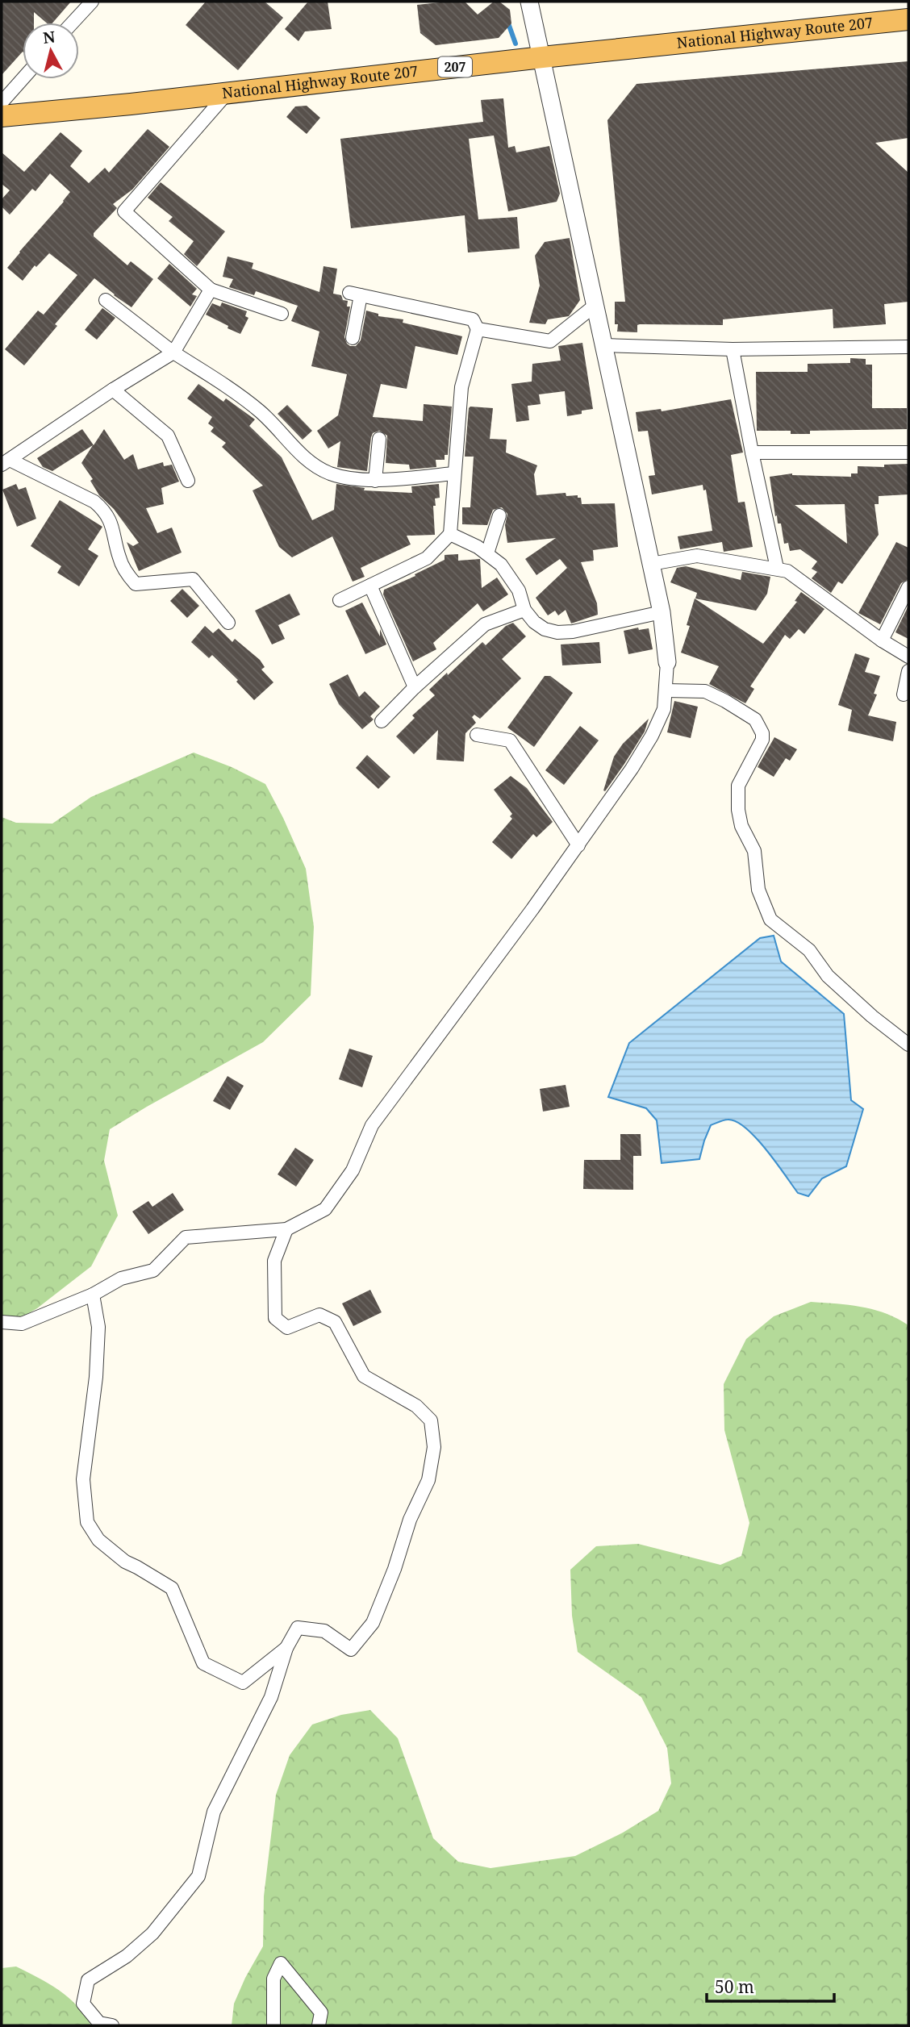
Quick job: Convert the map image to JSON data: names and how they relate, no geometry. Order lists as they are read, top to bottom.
{
  "streets": {
    "highway": ["National Highway Route 207", "207"]
  },
  "scale_bar": "50 m",
  "north": "top"
}
